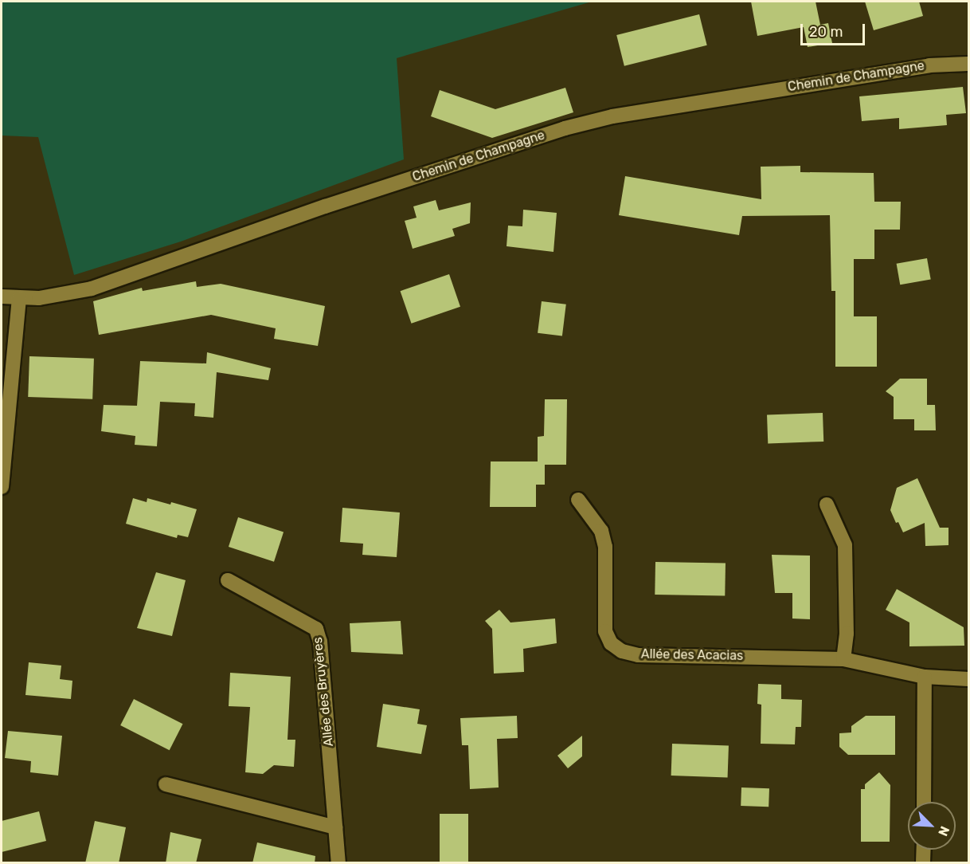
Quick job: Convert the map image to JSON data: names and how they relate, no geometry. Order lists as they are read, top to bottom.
{
  "streets": {
    "street": ["Chemin de Champagne", "Allée des Acacias", "Allée des Bruyères"]
  },
  "scale_bar": "20 m",
  "north": "bottom right"
}
